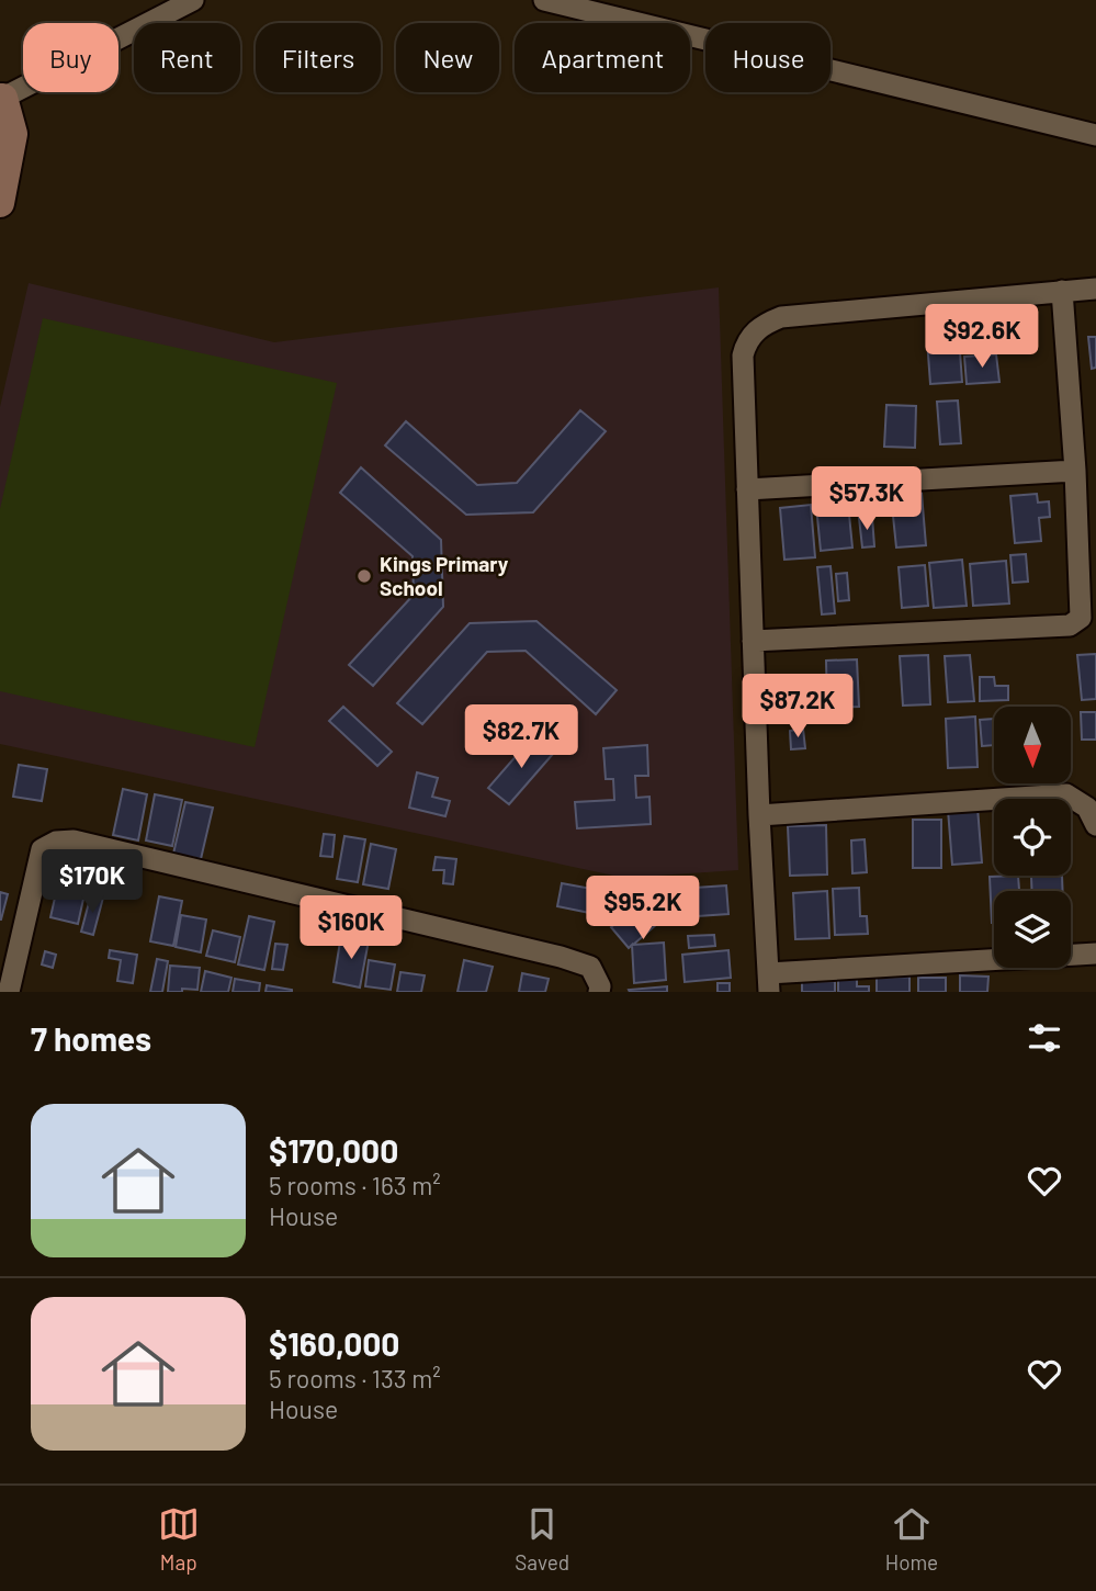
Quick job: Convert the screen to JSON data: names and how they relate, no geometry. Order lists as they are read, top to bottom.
{
  "places": ["Kings Primary School"],
  "north": "bottom",
  "page": {
    "chip": [
      "Buy",
      "Rent",
      "Filters",
      "New",
      "Apartment",
      "House"
    ],
    "price": [
      "$92.6K",
      "$57.3K",
      "$87.2K",
      "$82.7K",
      "$170K",
      "$95.2K",
      "$160K"
    ],
    "heading": "7 homes",
    "list": [
      {
        "name": "$170,000",
        "note": "5 rooms · 163 m² · House"
      },
      {
        "name": "$160,000",
        "note": "5 rooms · 133 m² · House"
      }
    ],
    "tabs": ["Map", "Saved", "Home"]
  }
}
